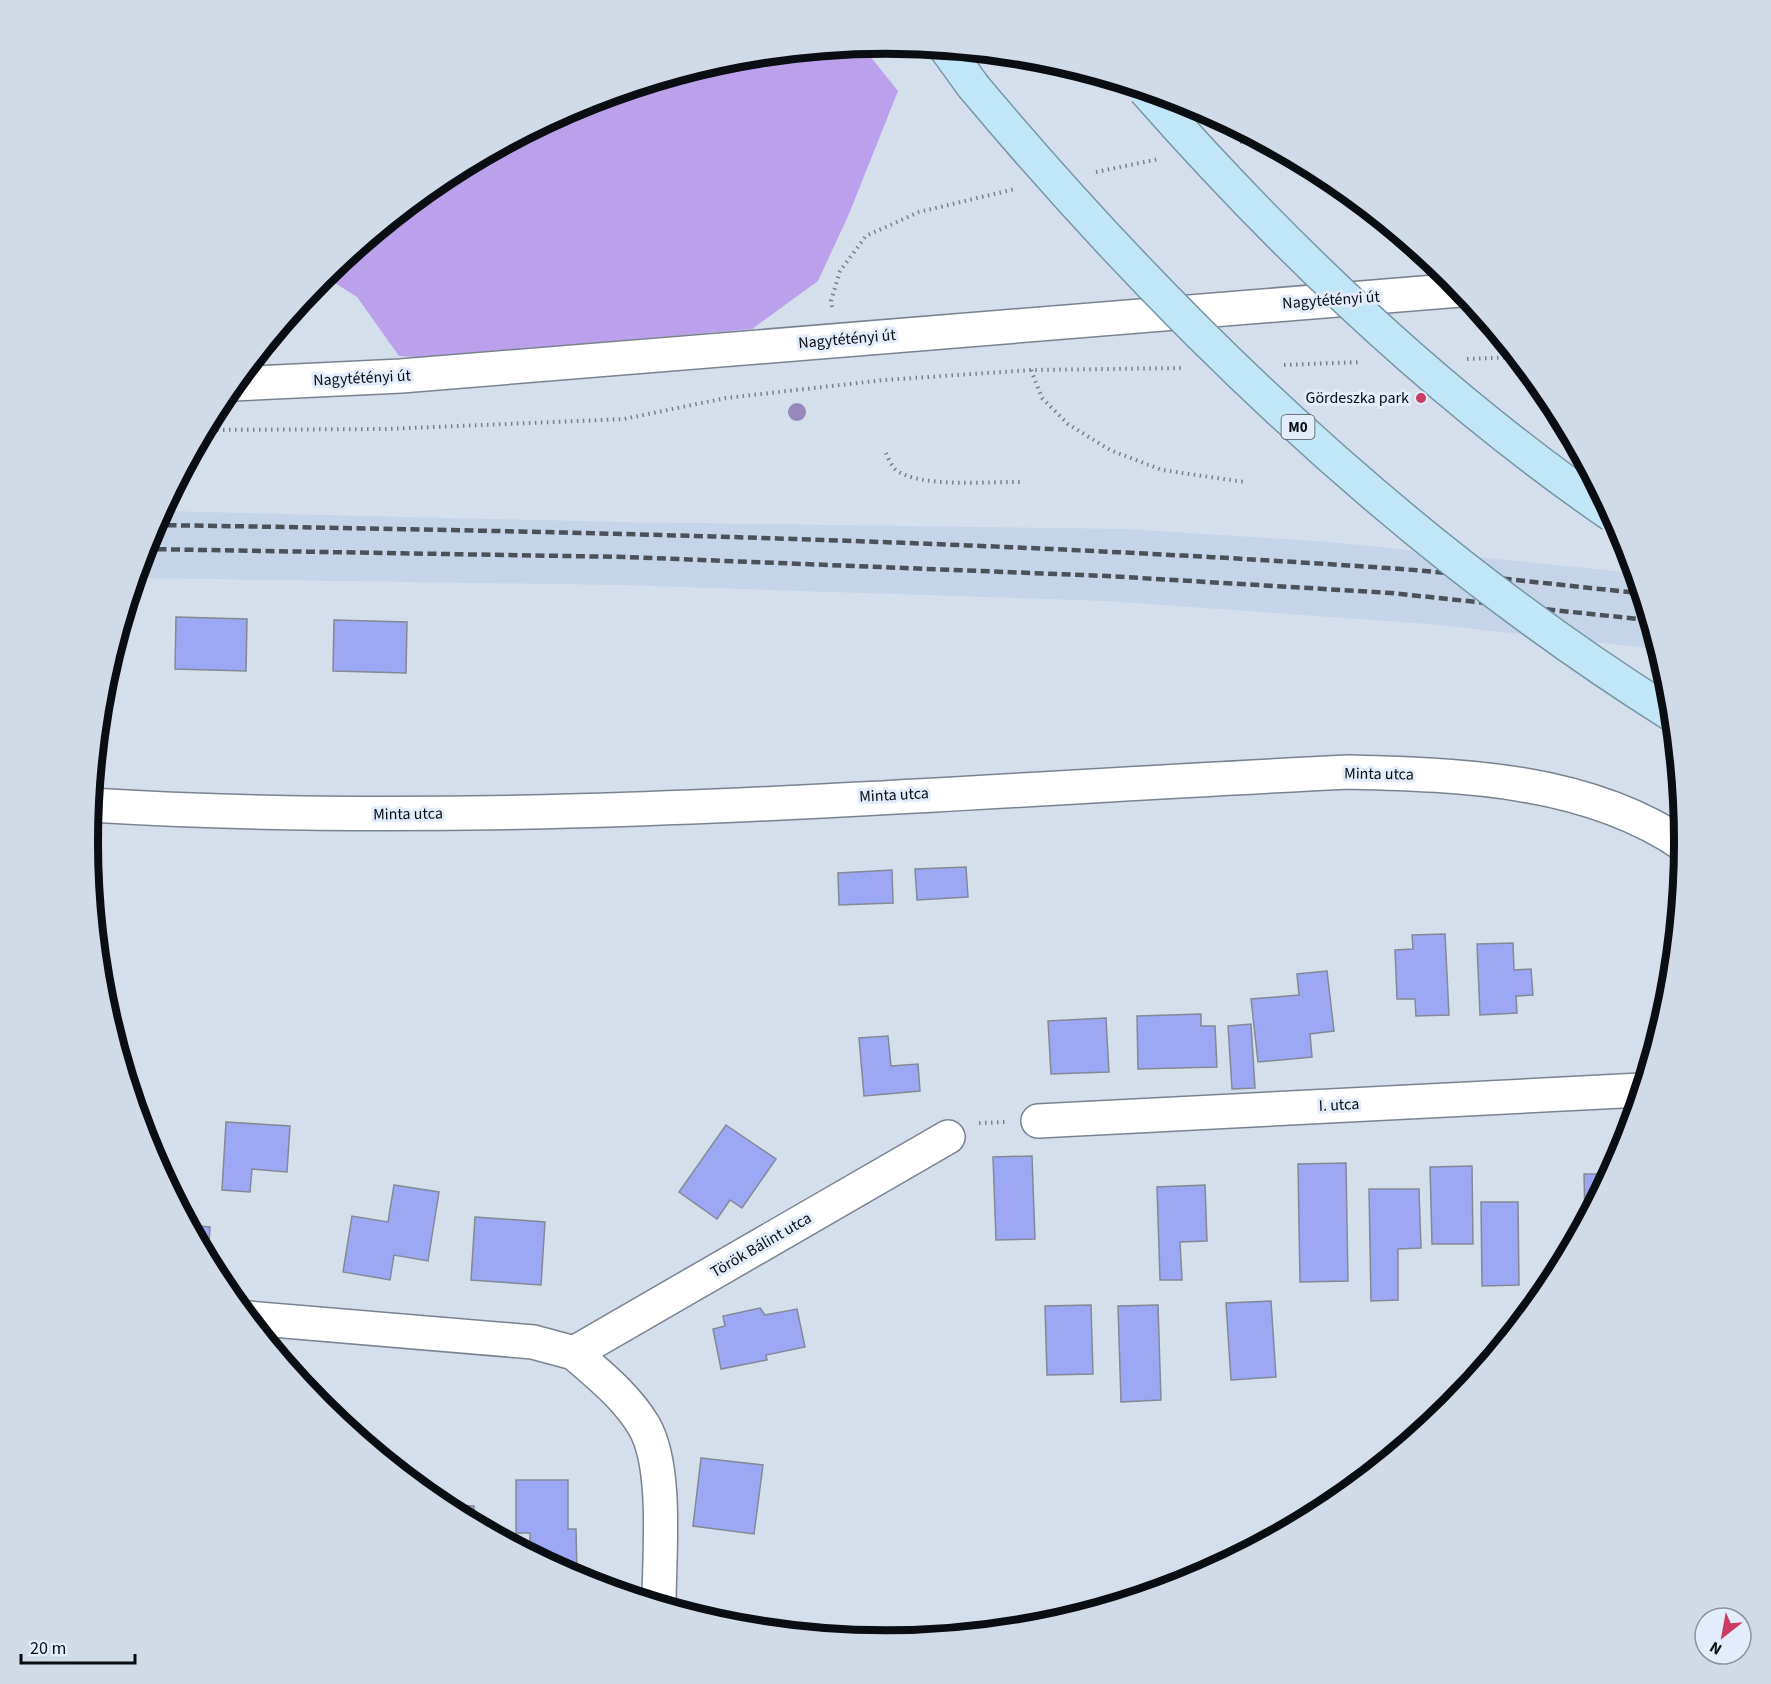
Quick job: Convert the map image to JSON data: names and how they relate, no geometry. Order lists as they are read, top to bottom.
{
  "streets": {
    "highway": ["M0"],
    "street": [
      "Nagytétényi út",
      "Minta utca",
      "I. utca",
      "Török Bálint utca"
    ]
  },
  "places": ["Gördeszka park"],
  "scale_bar": "20 m",
  "north": "bottom left"
}
